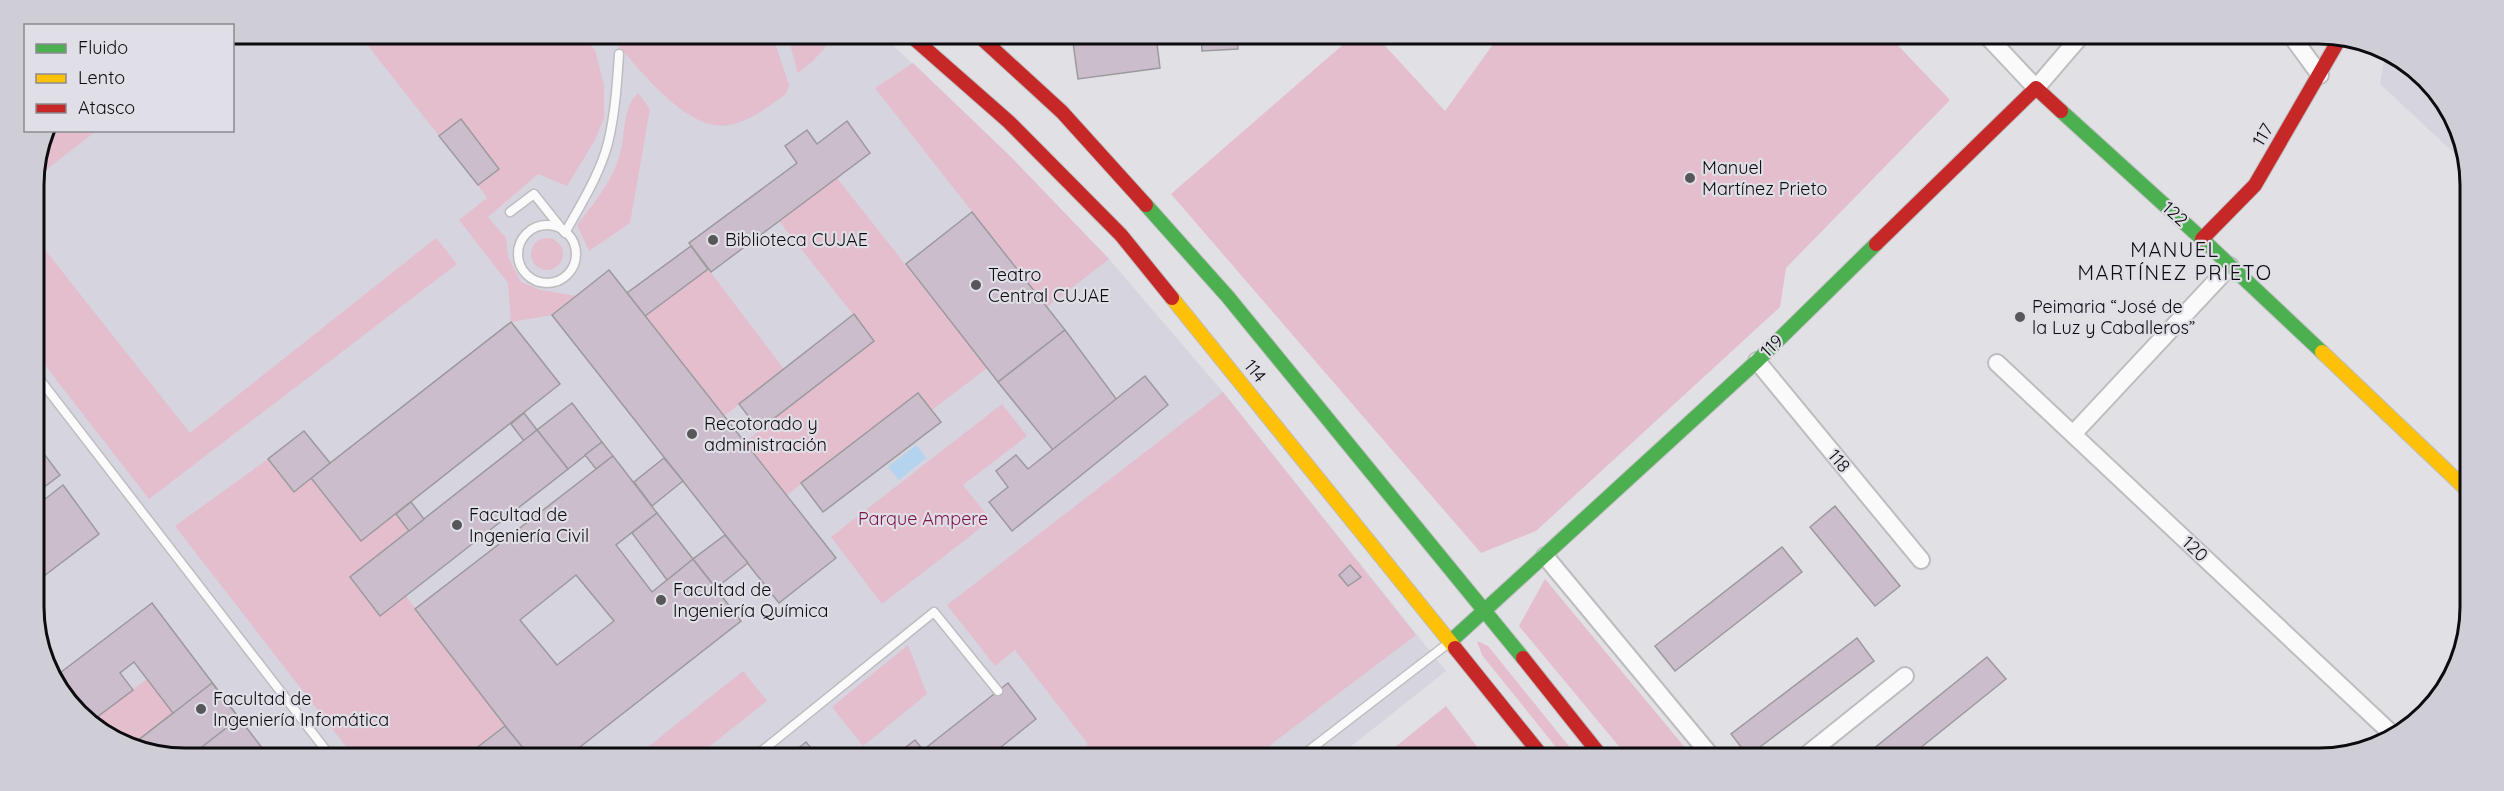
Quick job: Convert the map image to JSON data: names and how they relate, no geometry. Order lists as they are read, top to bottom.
{
  "streets": {
    "main road": [
      "117",
      "122",
      "119",
      "114"
    ],
    "street": ["118", "120"]
  },
  "crossings": [
    ["117", "122"],
    ["122", "119"],
    ["119", "114"],
    ["119", "118"]
  ],
  "districts": ["MANUEL MARTÍNEZ PRIETO"],
  "parks": ["Parque Ampere"],
  "places": [
    "Manuel Martínez Prieto",
    "Biblioteca CUJAE",
    "Teatro Central CUJAE",
    "Peimaria “José de la Luz y Caballeros”",
    "Recotorado y administración",
    "Facultad de Ingeniería Civil",
    "Facultad de Ingeniería Química",
    "Facultad de Ingeniería Infomática"
  ],
  "legend": ["Fluido", "Lento", "Atasco"]
}
